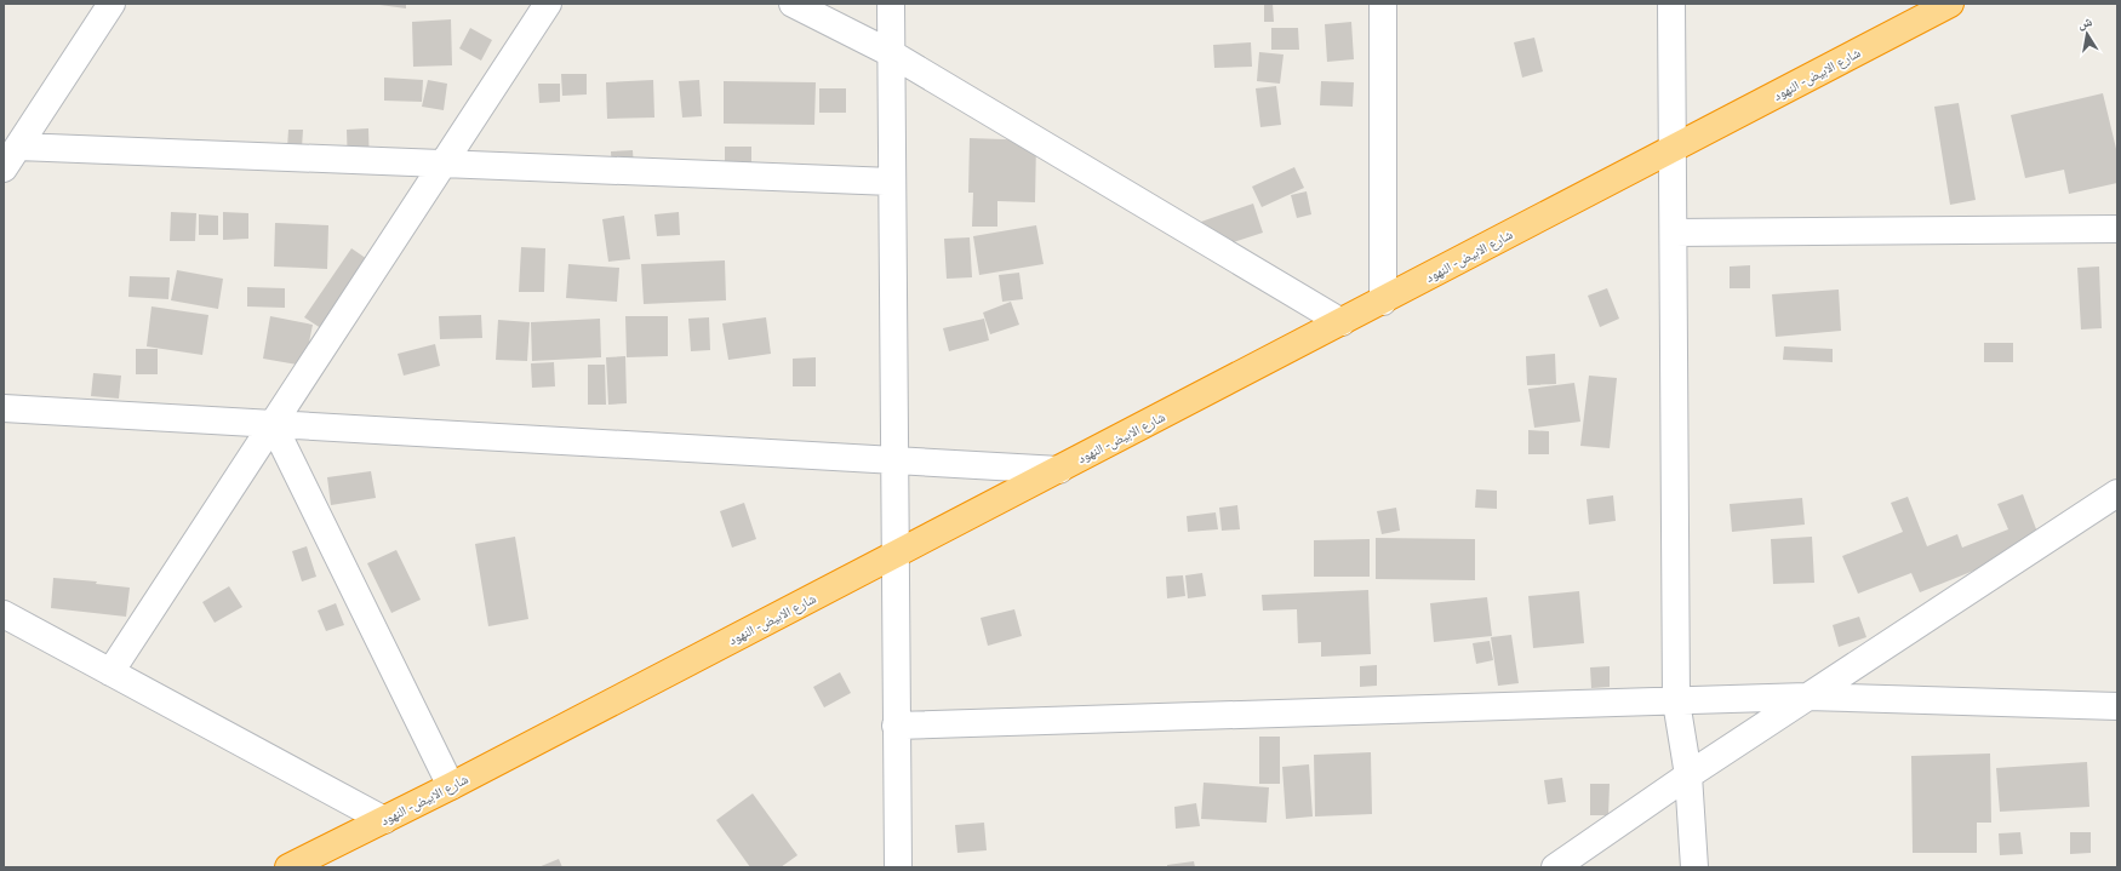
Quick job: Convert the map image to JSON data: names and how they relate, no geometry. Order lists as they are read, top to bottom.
{
  "streets": {
    "highway": ["شارع الابيض - النهود"]
  },
  "north": "top"
}
